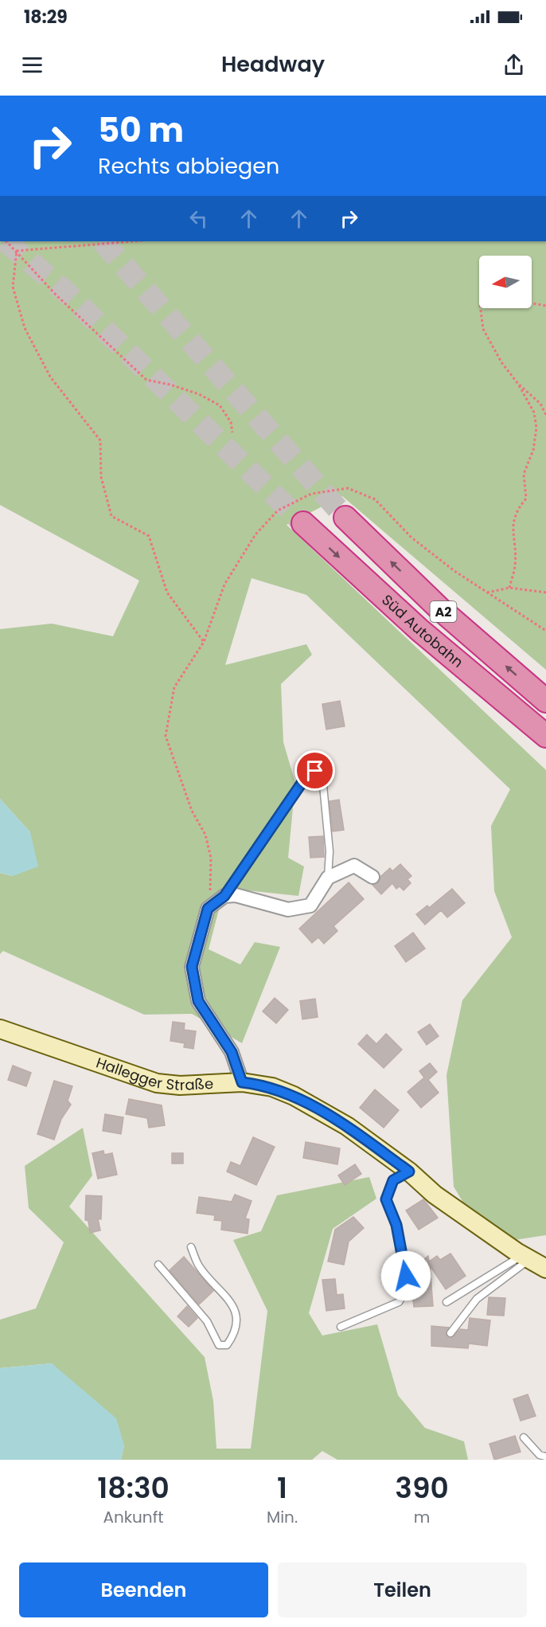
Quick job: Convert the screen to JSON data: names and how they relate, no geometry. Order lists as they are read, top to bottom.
{
  "streets": {
    "highway": ["A2", "Süd Autobahn"],
    "main road": ["Hallegger Straße"]
  },
  "north": "left",
  "page": {
    "status": "18:29",
    "header": "Headway",
    "turn": ["50 m", "Rechts abbiegen"],
    "eta": [
      "18:30",
      "Ankunft",
      "1",
      "Min.",
      "390",
      "m"
    ],
    "buttons": ["Beenden", "Teilen"]
  }
}
